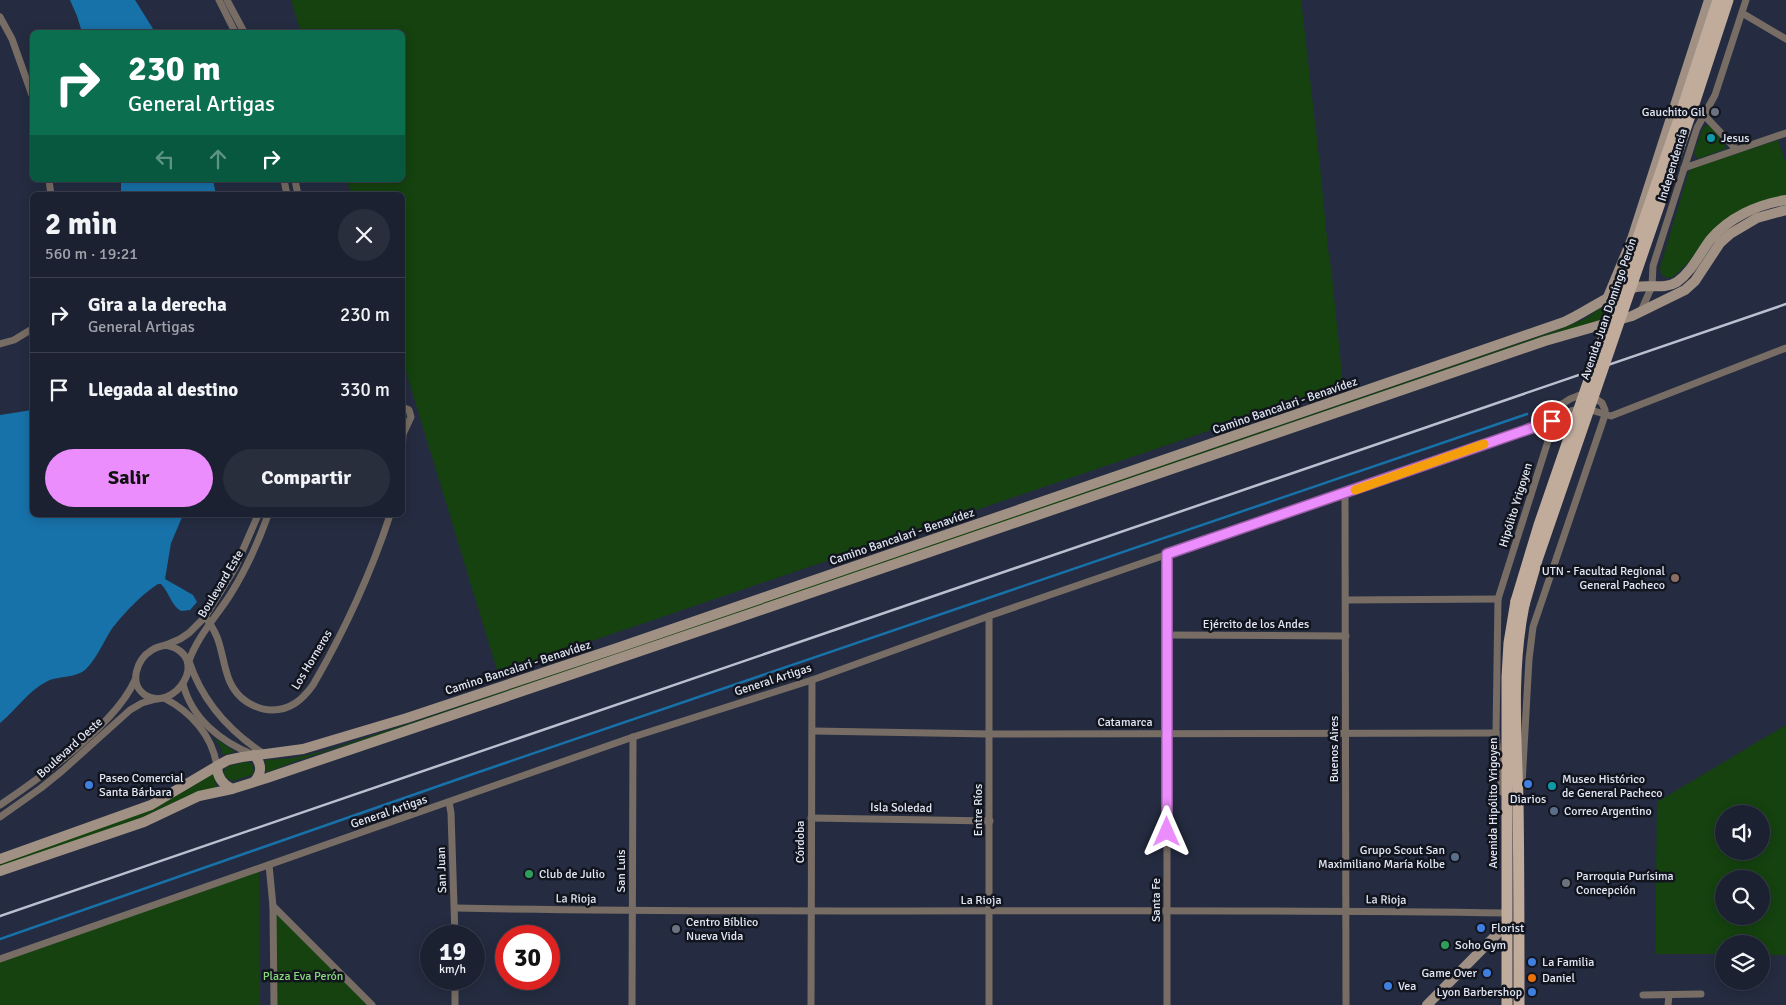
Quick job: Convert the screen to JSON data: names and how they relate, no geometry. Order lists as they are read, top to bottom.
{
  "streets": {
    "main road": ["Avenida Juan Domingo Perón", "Camino Bancalari - Benavídez", "Avenida Hipólito Yrigoyen"],
    "street": [
      "Independencia",
      "Hipólito Yrigoyen",
      "Boulevard Este",
      "Ejército de los Andes",
      "Los Horneros",
      "General Artigas",
      "Catamarca",
      "Boulevard Oeste",
      "Buenos Aires",
      "Isla Soledad",
      "Entre Ríos",
      "Córdoba",
      "San Juan",
      "San Luis",
      "La Rioja",
      "Santa Fe"
    ]
  },
  "crossings": [
    ["Independencia", "Camino Bancalari - Benavídez"],
    ["Avenida Juan Domingo Perón", "Avenida Hipólito Yrigoyen"],
    ["Hipólito Yrigoyen", "General Artigas"],
    ["Hipólito Yrigoyen", "Catamarca"],
    ["Hipólito Yrigoyen", "Avenida Hipólito Yrigoyen"],
    ["Boulevard Este", "Los Horneros"],
    ["Boulevard Este", "Boulevard Oeste"],
    ["Ejército de los Andes", "Buenos Aires"],
    ["Ejército de los Andes", "Santa Fe"],
    ["General Artigas", "Buenos Aires"],
    ["General Artigas", "Entre Ríos"],
    ["General Artigas", "Córdoba"],
    ["General Artigas", "San Juan"],
    ["General Artigas", "San Luis"],
    ["General Artigas", "Santa Fe"],
    ["Catamarca", "Buenos Aires"],
    ["Catamarca", "Entre Ríos"],
    ["Catamarca", "Córdoba"],
    ["Catamarca", "Santa Fe"],
    ["Buenos Aires", "La Rioja"],
    ["Avenida Hipólito Yrigoyen", "La Rioja"],
    ["Isla Soledad", "Entre Ríos"],
    ["Isla Soledad", "Córdoba"],
    ["Entre Ríos", "La Rioja"],
    ["Córdoba", "La Rioja"],
    ["San Juan", "La Rioja"],
    ["San Luis", "La Rioja"],
    ["La Rioja", "Santa Fe"]
  ],
  "parks": ["Plaza Eva Perón"],
  "places": [
    "Gauchito Gil",
    "Jesus",
    "UTN - Facultad Regional General Pacheco",
    "Diarios",
    "Paseo Comercial Santa Bárbara",
    "Museo Histórico de General Pacheco",
    "Correo Argentino",
    "Grupo Scout San Maximiliano María Kolbe",
    "Club de Julio",
    "Parroquia Purísima Concepción",
    "Florist",
    "Centro Bíblico Nueva Vida",
    "Soho Gym",
    "La Familia",
    "Game Over",
    "Daniel",
    "Vea",
    "Lyon Barbershop"
  ],
  "page": {
    "turn": ["230 m", "General Artigas"],
    "heading": ["2 min", "560 m · 19:21"],
    "list": [
      {
        "name": "Gira a la derecha",
        "note": "General Artigas",
        "value": "230 m"
      },
      {
        "name": "Llegada al destino",
        "value": "330 m"
      }
    ],
    "buttons": ["Salir", "Compartir"],
    "speed": "19 km/h",
    "limit": "30"
  }
}
